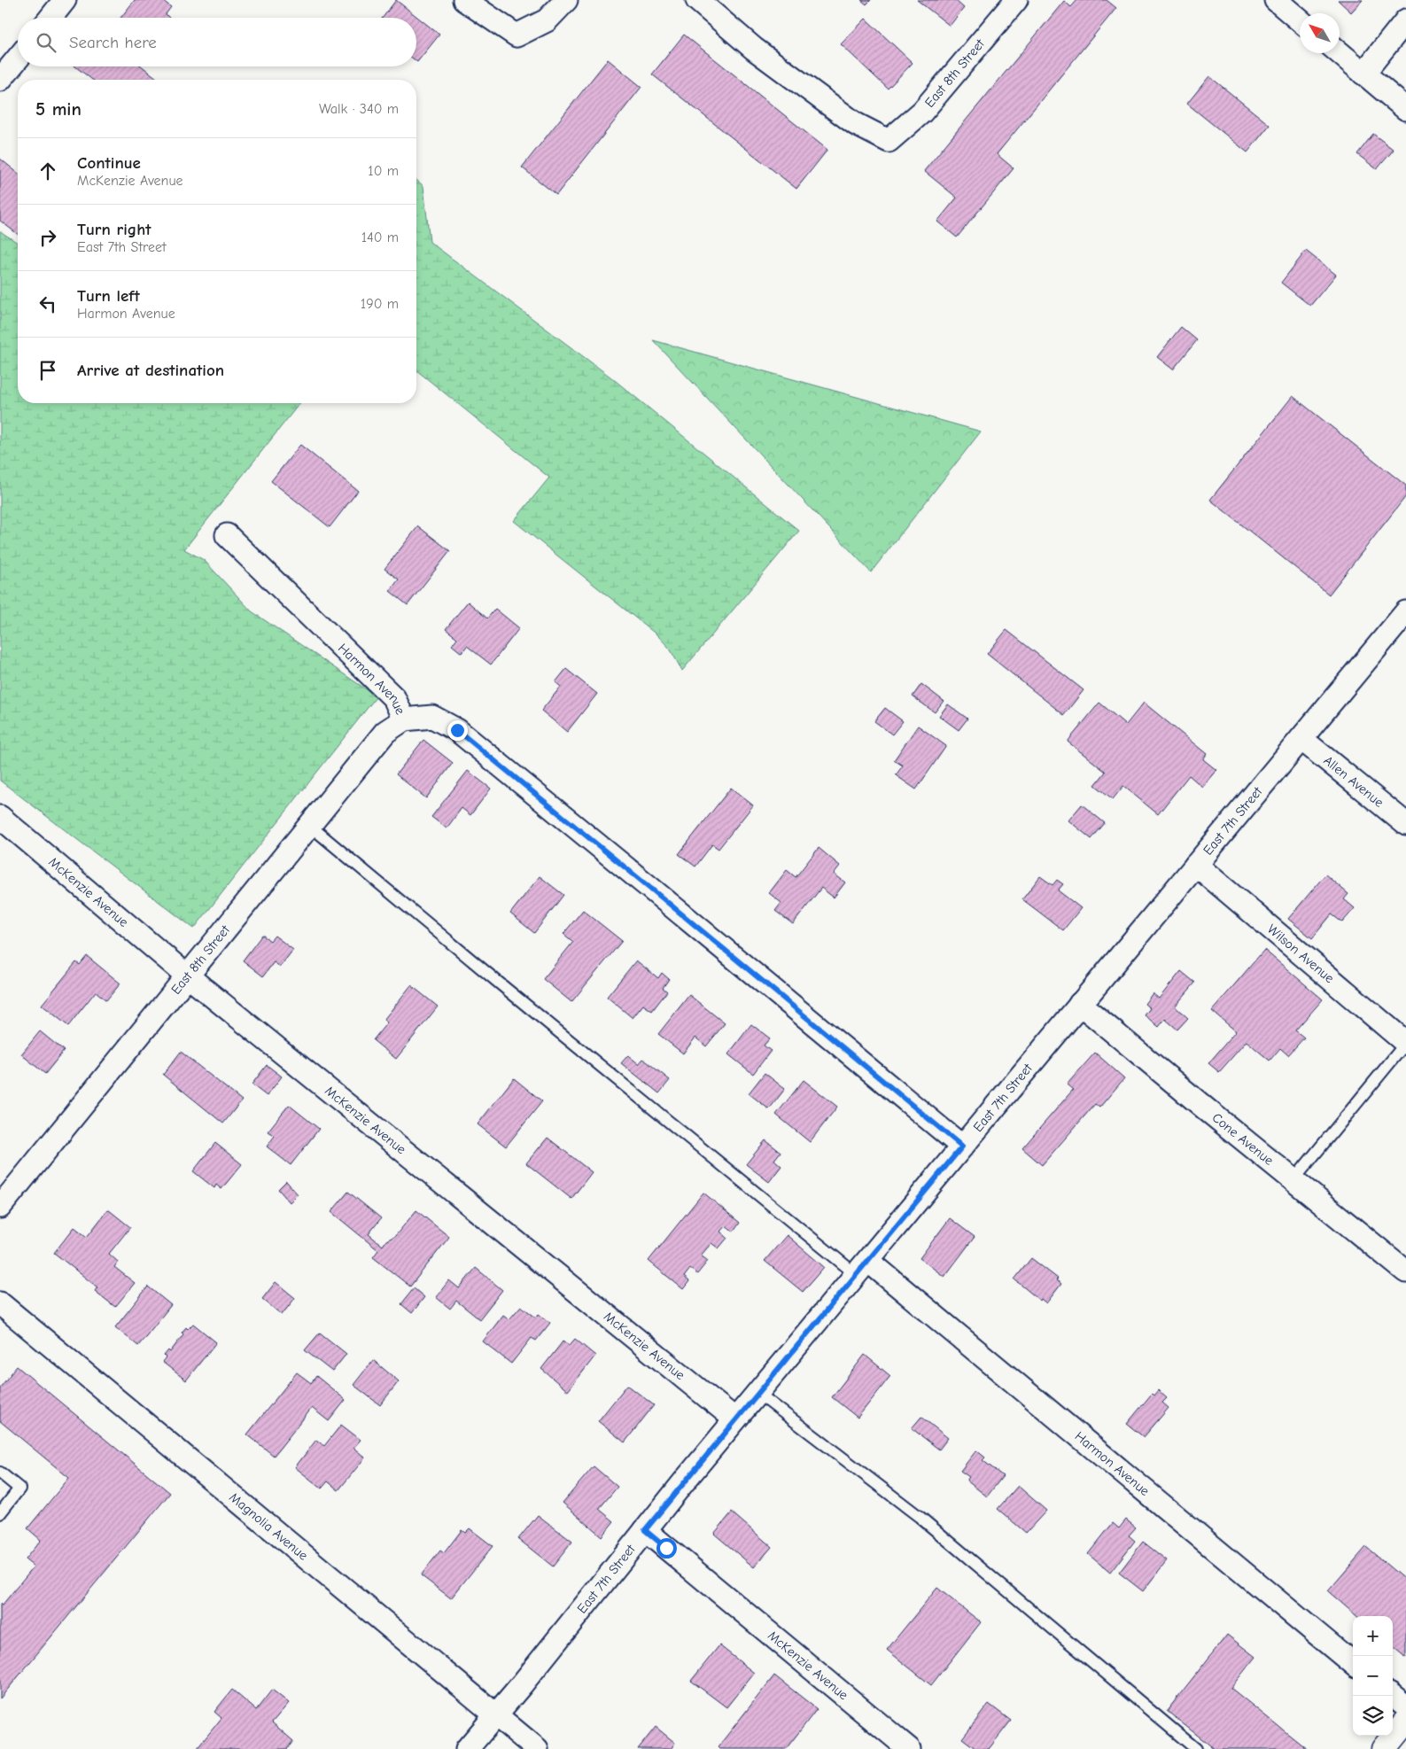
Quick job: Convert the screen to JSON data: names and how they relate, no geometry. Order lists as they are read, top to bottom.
{
  "streets": {
    "street": [
      "East 8th Street",
      "Harmon Avenue",
      "Allen Avenue",
      "East 7th Street",
      "McKenzie Avenue",
      "Wilson Avenue",
      "Cone Avenue",
      "Magnolia Avenue"
    ]
  },
  "crossings": [
    ["East 8th Street", "Harmon Avenue"],
    ["East 8th Street", "McKenzie Avenue"],
    ["Harmon Avenue", "East 7th Street"],
    ["Allen Avenue", "East 7th Street"],
    ["East 7th Street", "McKenzie Avenue"],
    ["East 7th Street", "Wilson Avenue"],
    ["East 7th Street", "Cone Avenue"],
    ["East 7th Street", "Magnolia Avenue"]
  ],
  "north": "top left",
  "page": {
    "search": "Search here",
    "heading": ["5 min", "Walk · 340 m"],
    "list": [
      ["Continue", "McKenzie Avenue", "10 m"],
      ["Turn right", "East 7th Street", "140 m"],
      ["Turn left", "Harmon Avenue", "190 m"],
      "Arrive at destination"
    ],
    "map_buttons": ["+", "−"]
  }
}
